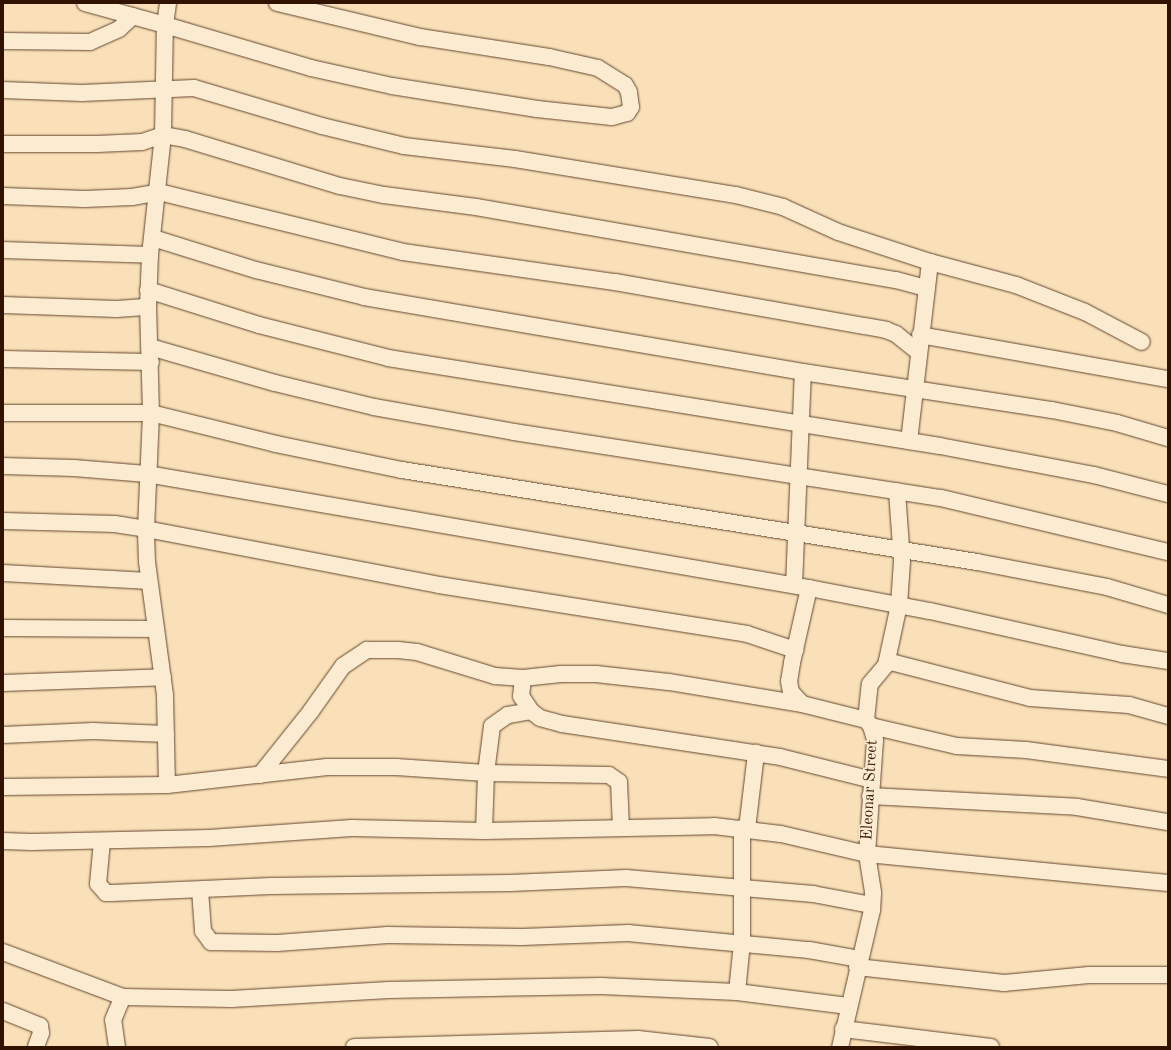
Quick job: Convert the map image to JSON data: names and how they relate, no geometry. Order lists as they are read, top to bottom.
{
  "streets": {
    "street": ["Eleonar Street"]
  }
}
